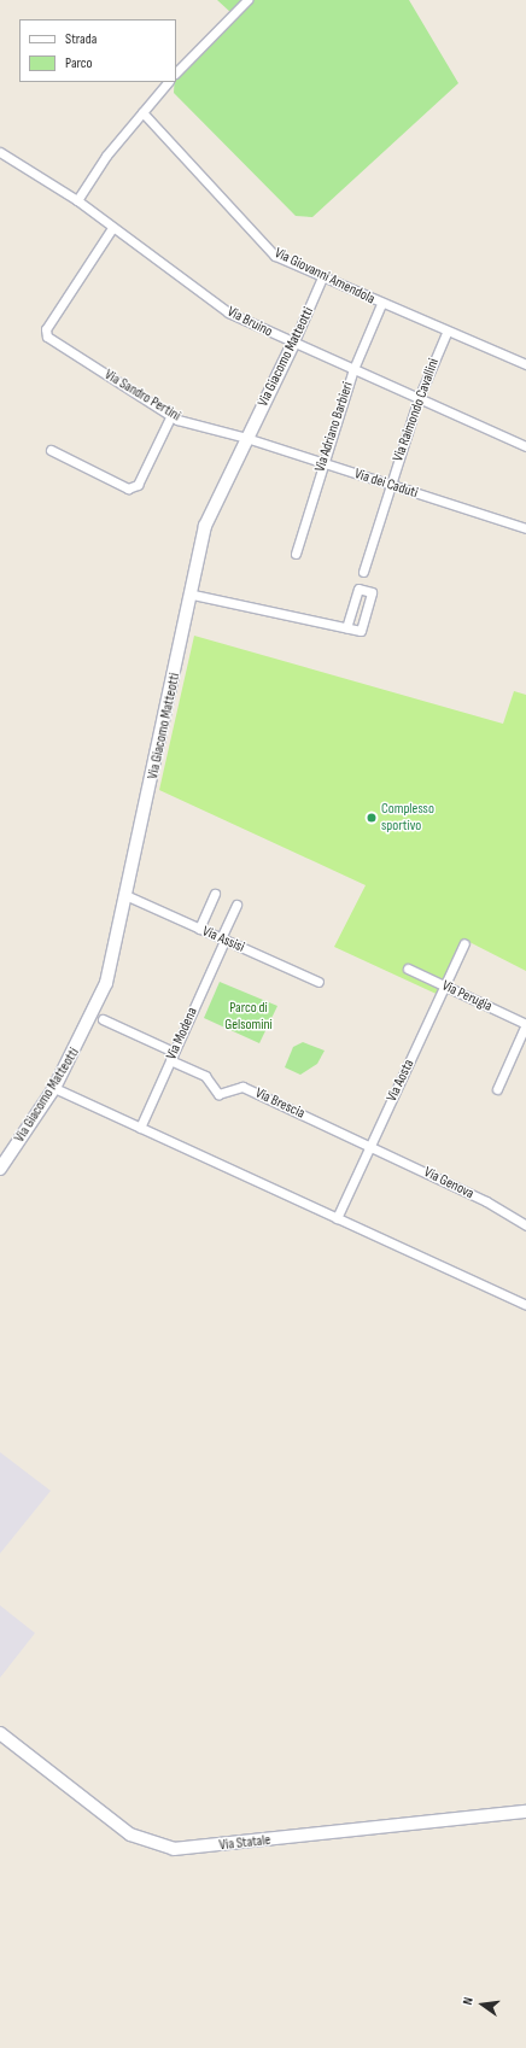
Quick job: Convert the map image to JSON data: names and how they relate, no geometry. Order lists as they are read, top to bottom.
{
  "streets": {
    "street": [
      "Via Giovanni Amendola",
      "Via Bruino",
      "Via Giacomo Matteotti",
      "Via Sandro Pertini",
      "Via Raimondo Cavallini",
      "Via Adriano Barbieri",
      "Via dei Caduti",
      "Via Assisi",
      "Via Perugia",
      "Via Modena",
      "Via Aosta",
      "Via Brescia",
      "Via Genova",
      "Via Statale"
    ]
  },
  "crossings": [
    ["Via Giovanni Amendola", "Via Giacomo Matteotti"],
    ["Via Giovanni Amendola", "Via Raimondo Cavallini"],
    ["Via Giovanni Amendola", "Via Adriano Barbieri"],
    ["Via Bruino", "Via Giacomo Matteotti"],
    ["Via Bruino", "Via Sandro Pertini"],
    ["Via Bruino", "Via Raimondo Cavallini"],
    ["Via Bruino", "Via Adriano Barbieri"],
    ["Via Giacomo Matteotti", "Via Sandro Pertini"],
    ["Via Giacomo Matteotti", "Via dei Caduti"],
    ["Via Giacomo Matteotti", "Via Assisi"],
    ["Via Sandro Pertini", "Via dei Caduti"],
    ["Via Raimondo Cavallini", "Via dei Caduti"],
    ["Via Adriano Barbieri", "Via dei Caduti"],
    ["Via Assisi", "Via Modena"],
    ["Via Perugia", "Via Aosta"],
    ["Via Modena", "Via Brescia"],
    ["Via Aosta", "Via Brescia"],
    ["Via Aosta", "Via Genova"],
    ["Via Brescia", "Via Genova"]
  ],
  "parks": ["Parco di Gelsomini"],
  "places": ["Complesso sportivo"],
  "legend": ["Strada", "Parco"],
  "north": "left"
}
